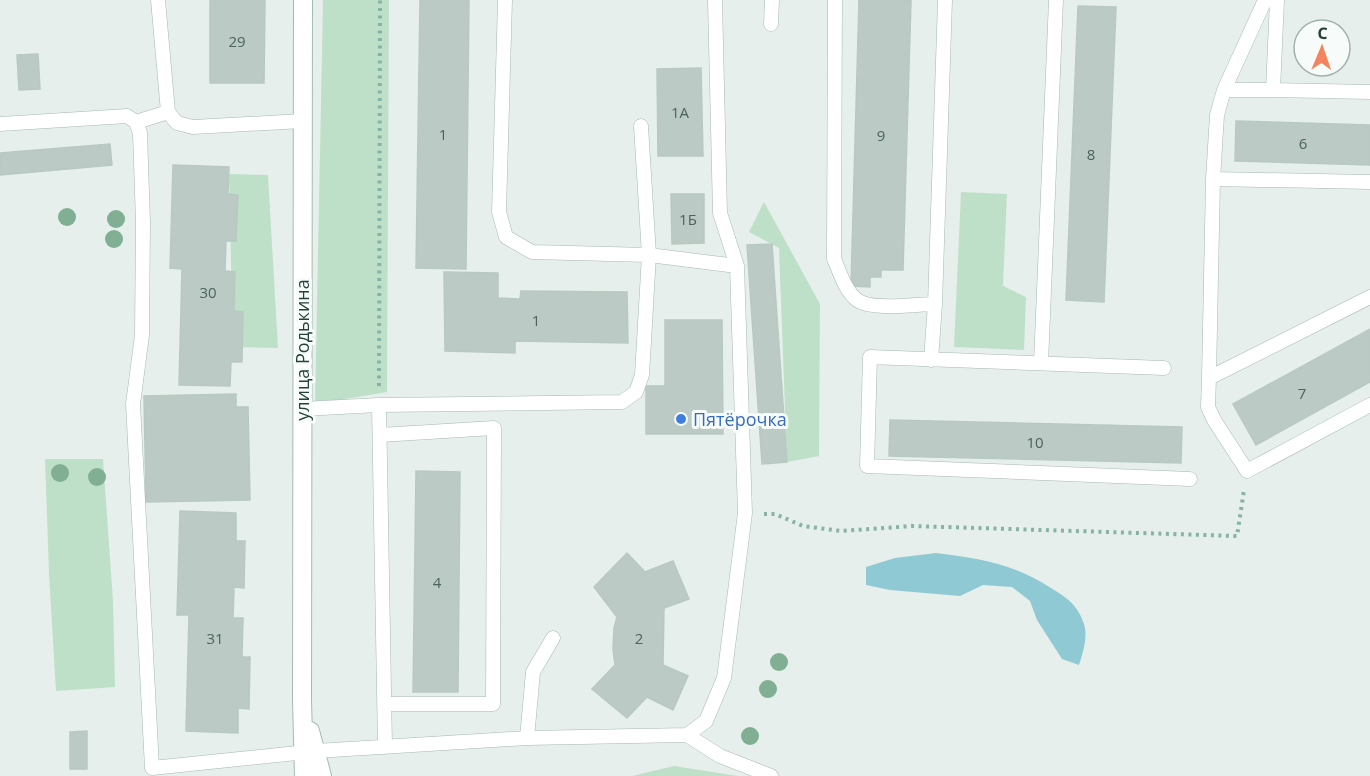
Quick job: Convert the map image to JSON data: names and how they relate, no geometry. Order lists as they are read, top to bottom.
{
  "streets": {
    "main road": ["улица Родькина"]
  },
  "places": ["Пятёрочка"],
  "house_numbers": [
    "29",
    "1А",
    "1",
    "9",
    "6",
    "8",
    "1Б",
    "30",
    "1",
    "7",
    "10",
    "4",
    "31",
    "2"
  ],
  "north": "top"
}
